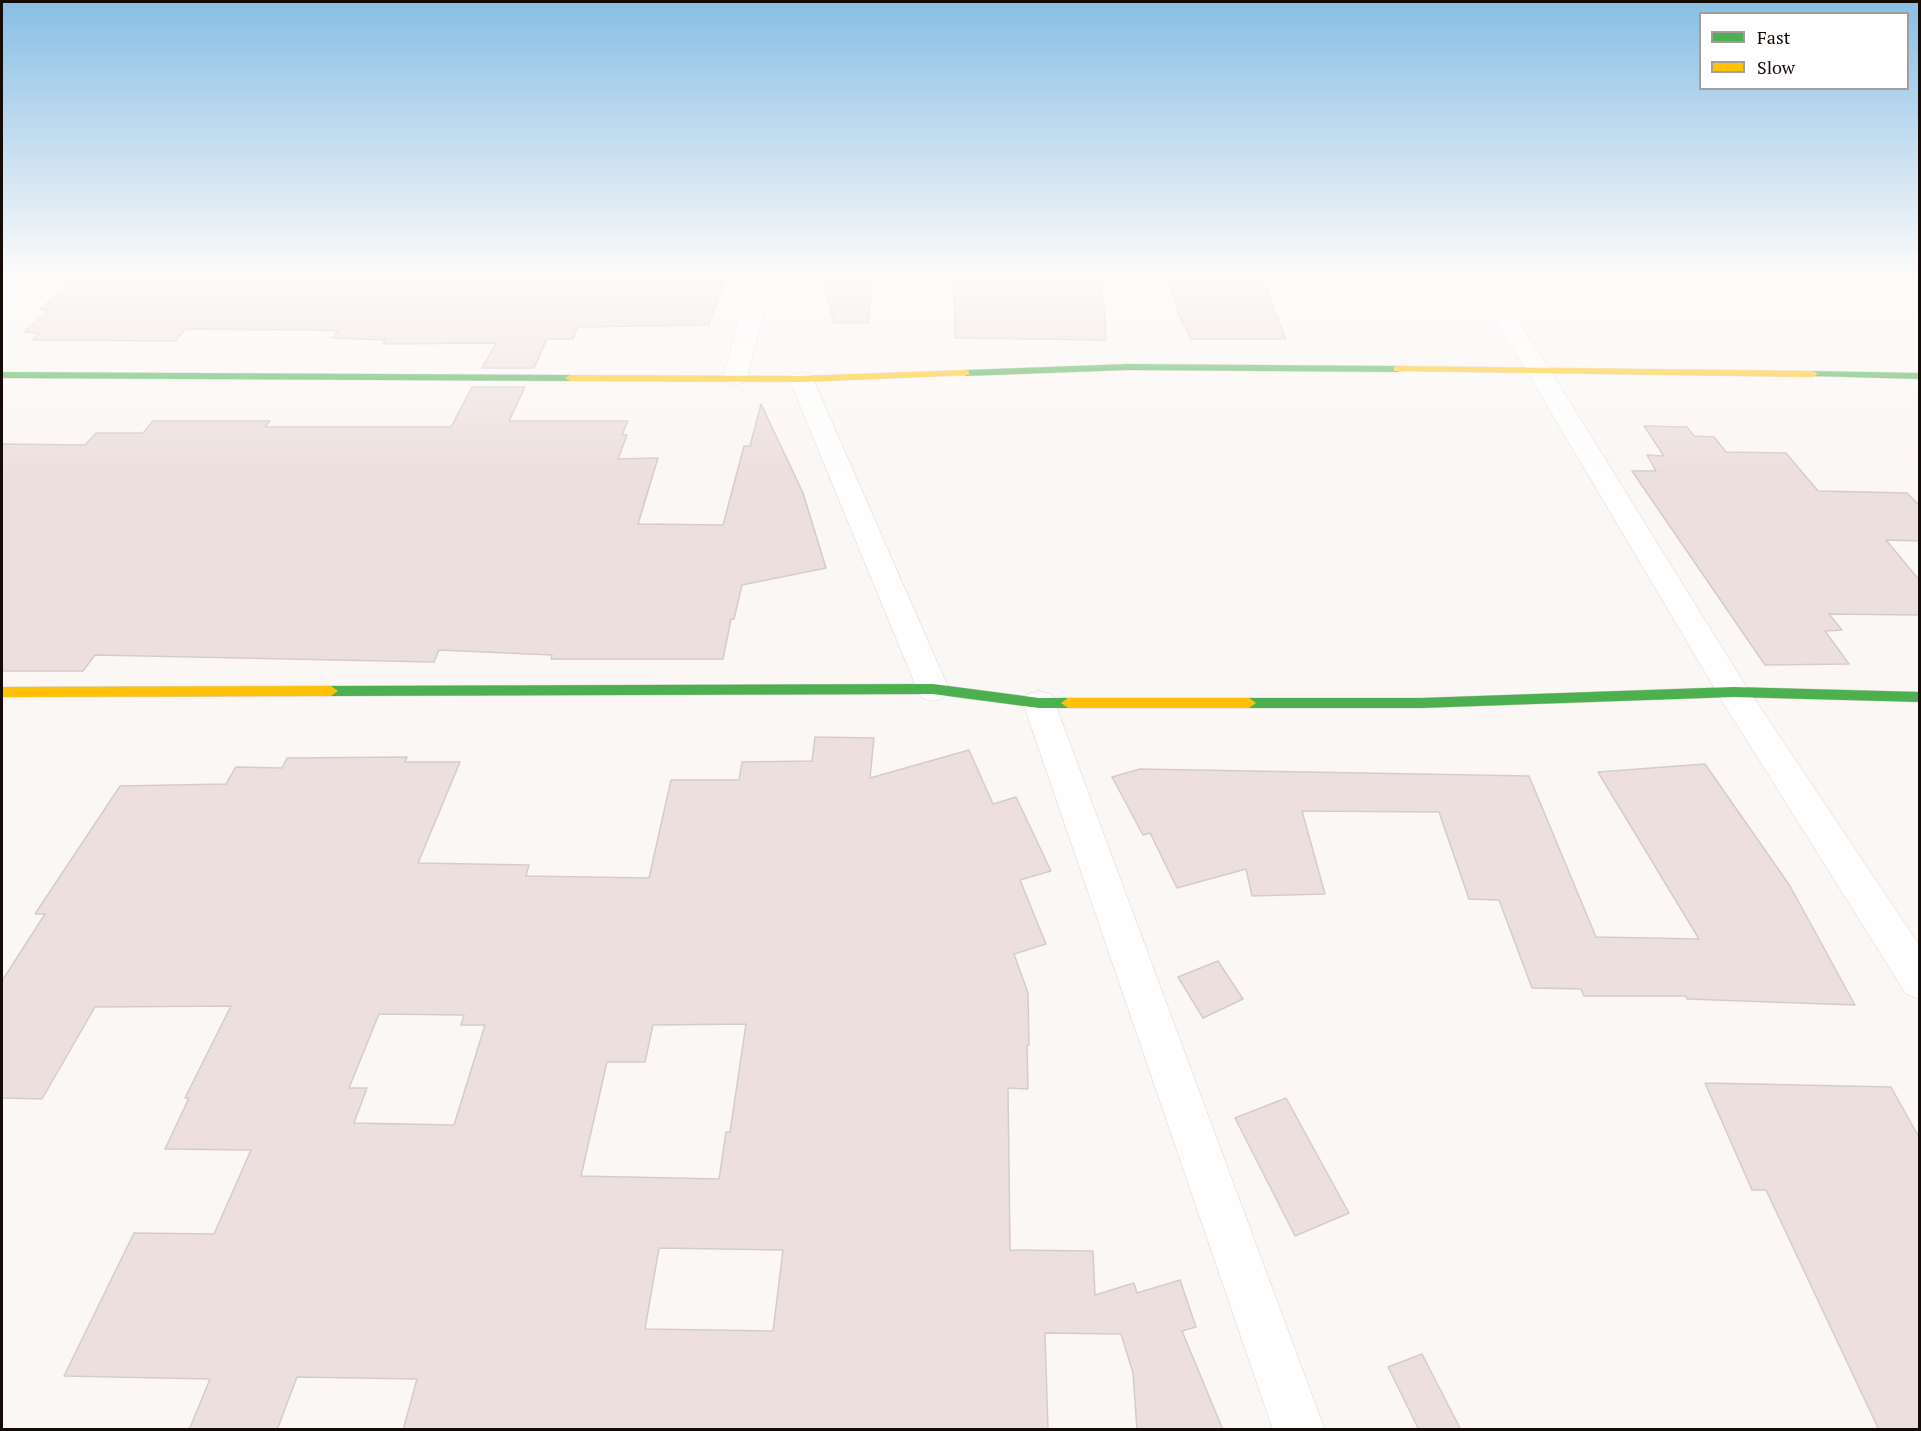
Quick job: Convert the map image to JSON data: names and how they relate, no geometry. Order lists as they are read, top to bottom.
{
  "legend": ["Fast", "Slow"]
}
